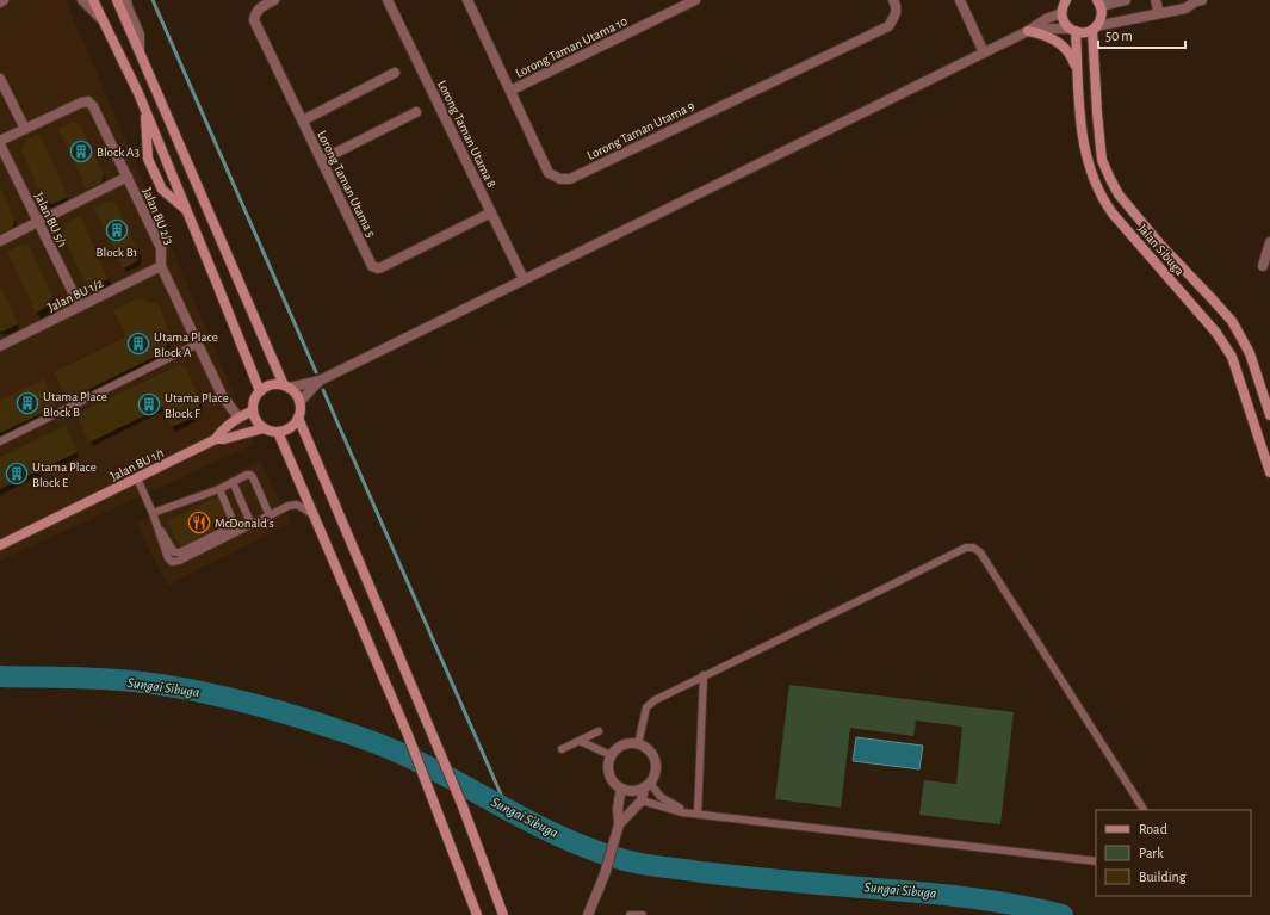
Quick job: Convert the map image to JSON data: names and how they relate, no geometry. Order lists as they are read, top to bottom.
{
  "streets": {
    "street": [
      "Lorong Taman Utama 10",
      "Lorong Taman Utama 9",
      "Lorong Taman Utama 8",
      "Lorong Taman Utama 5",
      "Jalan BU 2/3",
      "Jalan BU 5/1",
      "Jalan Sibuga",
      "Jalan BU 1/2",
      "Jalan BU 1/1"
    ]
  },
  "crossings": [
    ["Lorong Taman Utama 10", "Lorong Taman Utama 9"],
    ["Lorong Taman Utama 8", "Lorong Taman Utama 5"],
    ["Jalan BU 2/3", "Jalan BU 1/2"],
    ["Jalan BU 5/1", "Jalan BU 1/2"]
  ],
  "water": ["Sungai Sibuga"],
  "places": {
    "building": [
      "Block A3",
      "Block B1",
      "Utama Place Block A",
      "Utama Place Block B",
      "Utama Place Block F",
      "Utama Place Block E"
    ],
    "restaurant": ["McDonald's"]
  },
  "legend": ["Road", "Park", "Building"],
  "scale_bar": "50 m"
}
